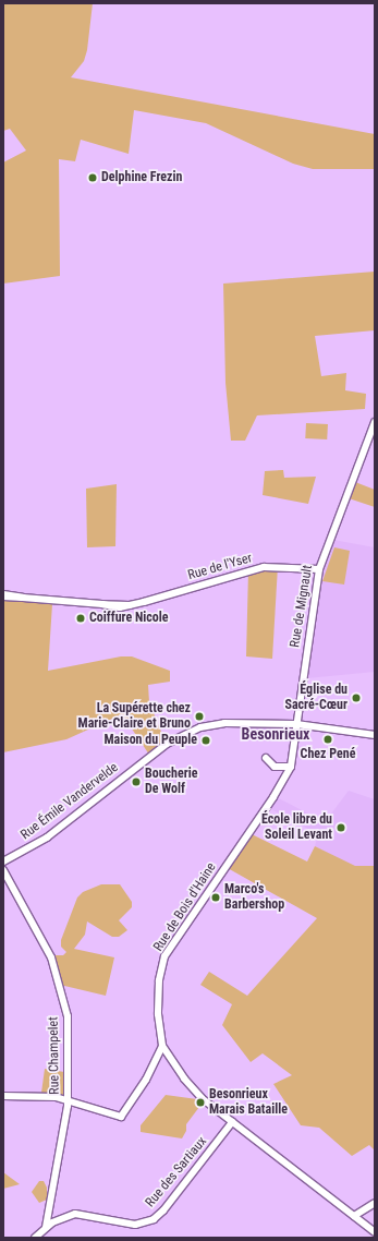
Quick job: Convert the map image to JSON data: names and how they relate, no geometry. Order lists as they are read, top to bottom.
{
  "streets": {
    "street": [
      "Rue de l'Yser",
      "Rue de Mignault",
      "Rue Émile Vandervelde",
      "Rue de Bois d'Haine",
      "Rue Champelet",
      "Rue des Sartiaux"
    ]
  },
  "crossings": [
    ["Rue de l'Yser", "Rue de Mignault"],
    ["Rue de Mignault", "Rue Émile Vandervelde"],
    ["Rue de Mignault", "Rue de Bois d'Haine"],
    ["Rue Émile Vandervelde", "Rue de Bois d'Haine"],
    ["Rue de Bois d'Haine", "Rue des Sartiaux"],
    ["Rue Champelet", "Rue des Sartiaux"]
  ],
  "districts": ["Besonrieux"],
  "places": [
    "Delphine Frezin",
    "Coiffure Nicole",
    "Église du Sacré-Cœur",
    "La Supérette chez Marie-Claire et Bruno",
    "Chez Pené",
    "Maison du Peuple",
    "Boucherie De Wolf",
    "École libre du Soleil Levant",
    "Marco's Barbershop",
    "Besonrieux Marais Bataille"
  ]
}
